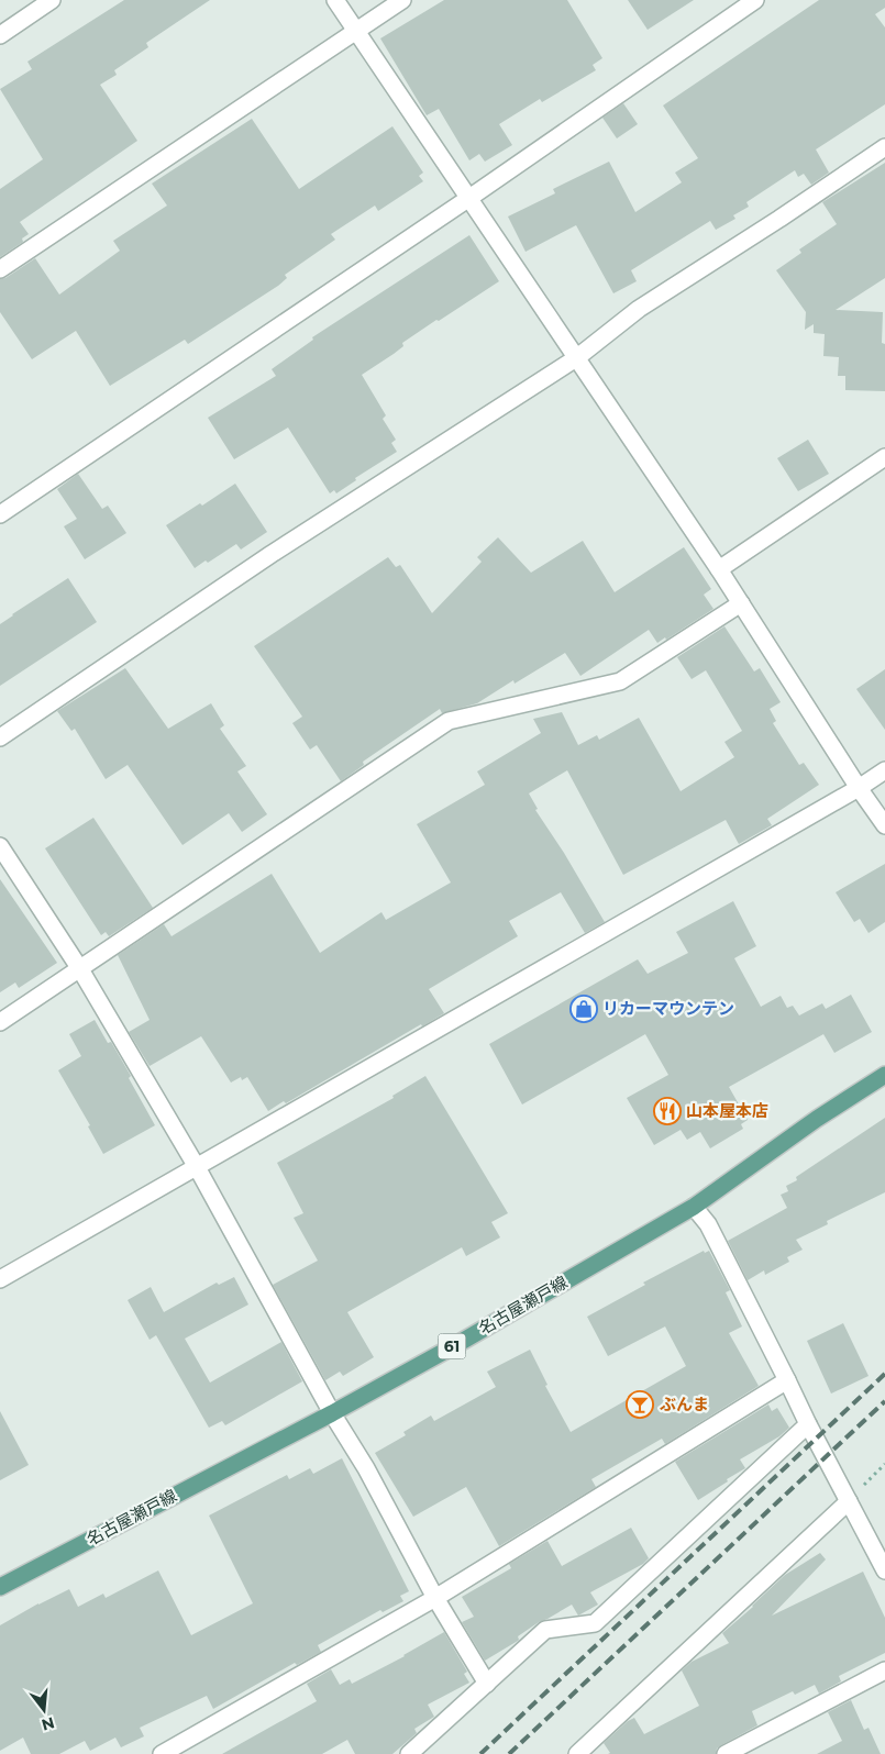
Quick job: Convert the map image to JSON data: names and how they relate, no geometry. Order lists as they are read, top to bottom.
{
  "streets": {
    "main road": ["名古屋瀬戸線", "61"]
  },
  "places": {
    "shop": ["リカーマウンテン"],
    "restaurant": ["山本屋本店"],
    "bar": ["ぶんま"]
  },
  "north": "bottom"
}
